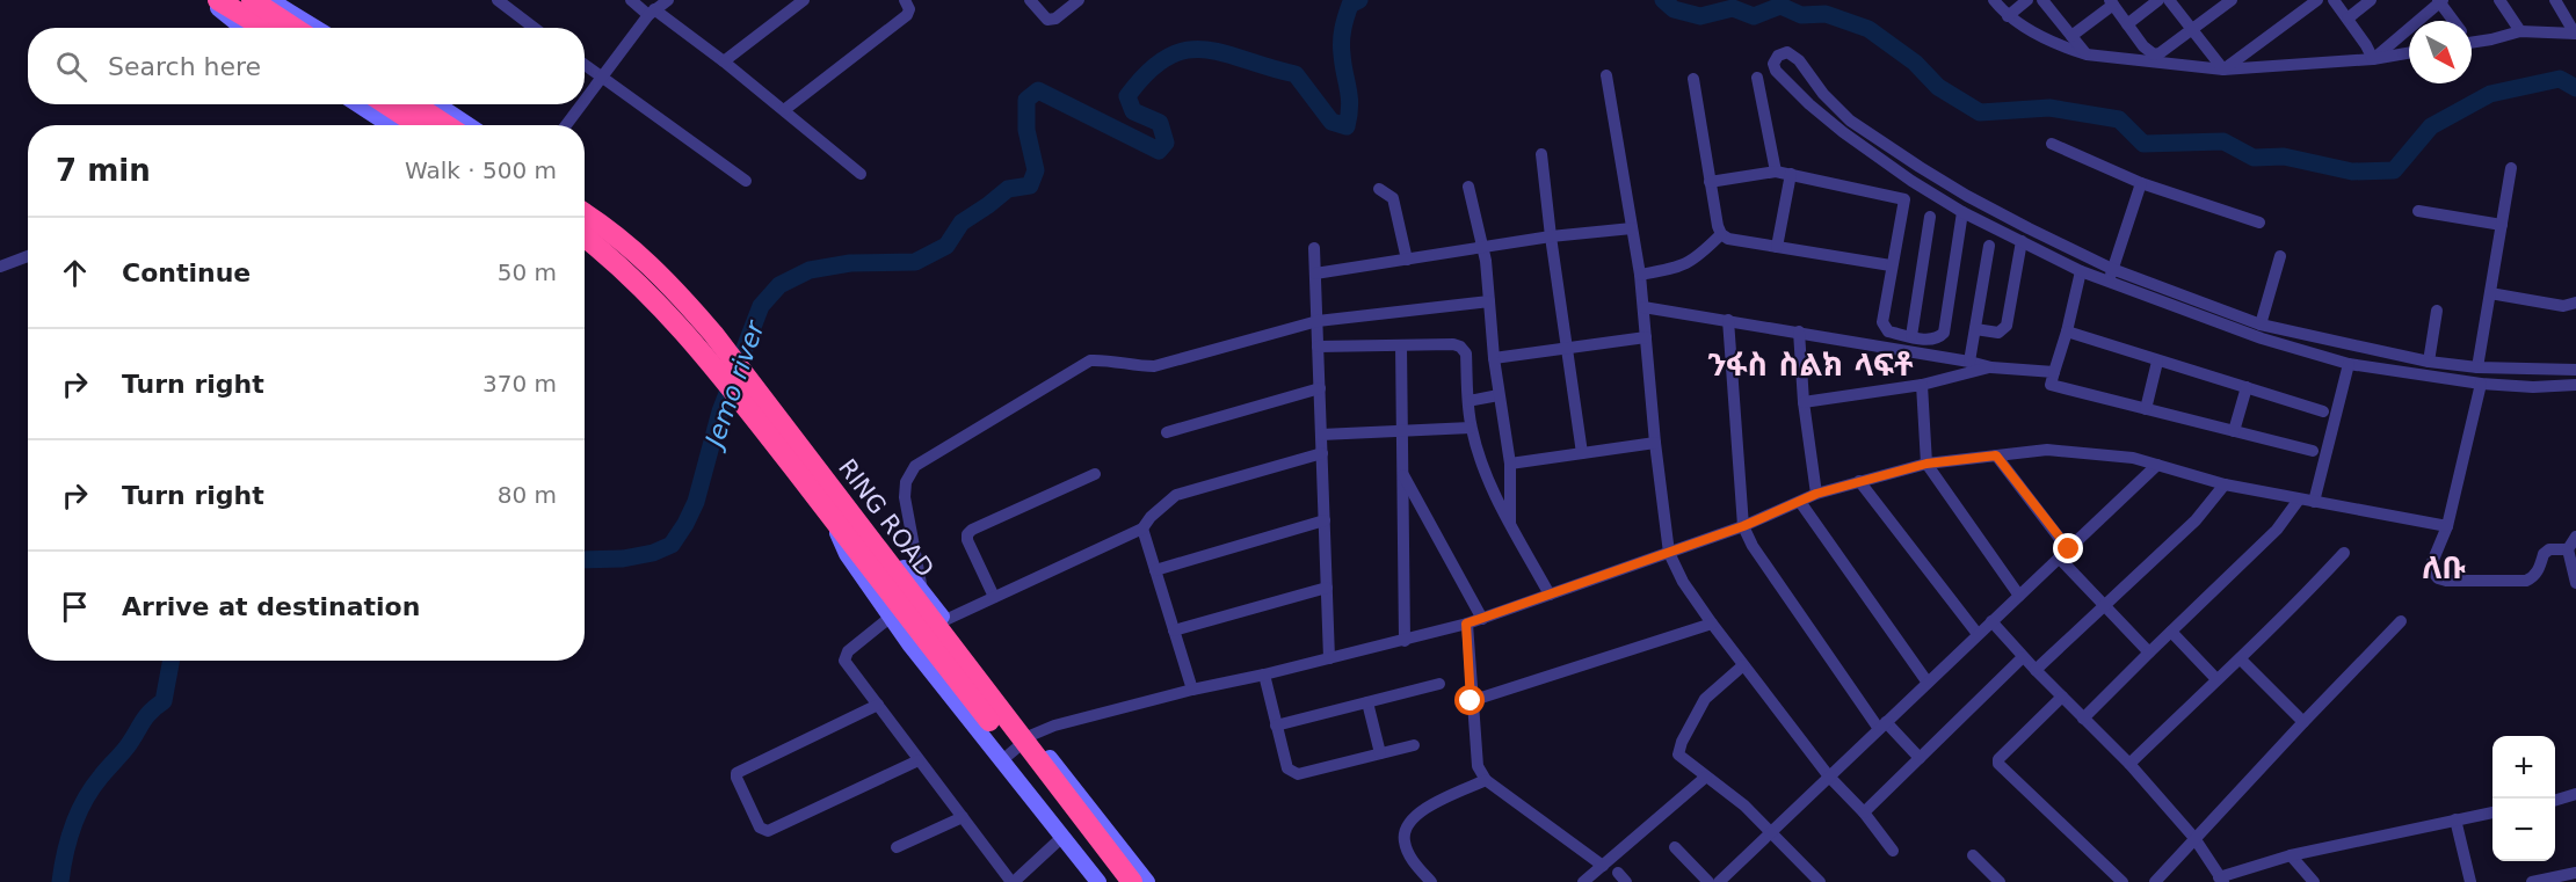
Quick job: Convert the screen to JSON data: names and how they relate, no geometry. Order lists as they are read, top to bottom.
{
  "streets": {
    "highway": ["RING ROAD"]
  },
  "districts": ["ንፋስ ስልክ ላፍቶ", "ለቡ"],
  "water": ["Jemo river"],
  "north": "bottom right",
  "page": {
    "search": "Search here",
    "heading": ["7 min", "Walk · 500 m"],
    "list": [
      ["Continue", "50 m"],
      ["Turn right", "370 m"],
      ["Turn right", "80 m"],
      "Arrive at destination"
    ],
    "map_buttons": ["+", "−"]
  }
}
